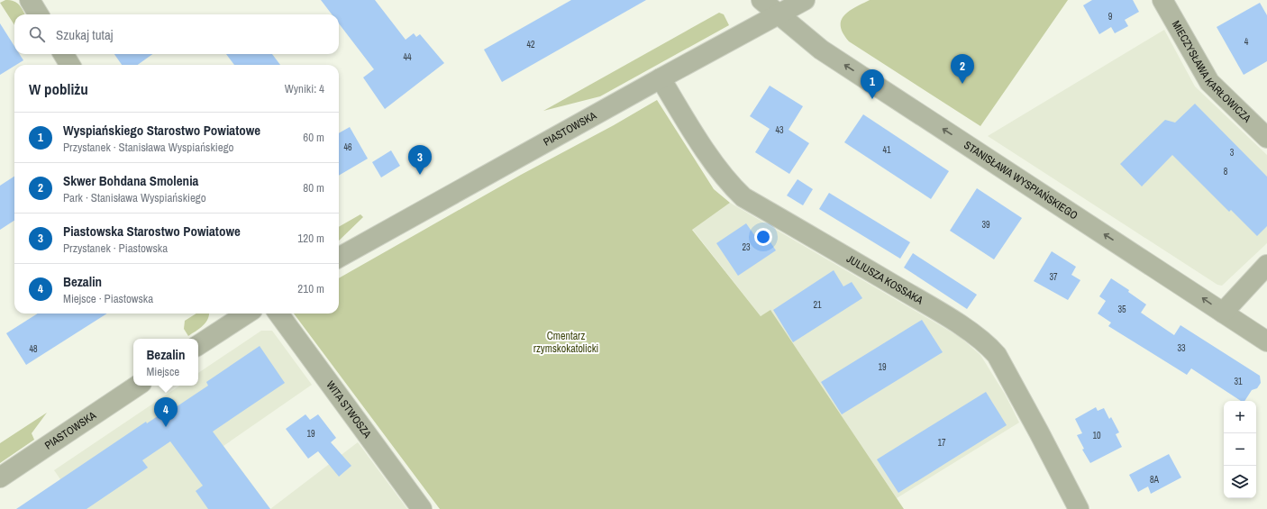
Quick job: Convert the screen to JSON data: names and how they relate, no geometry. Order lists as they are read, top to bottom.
{
  "streets": {
    "street": [
      "MIECZYSŁAWA KARŁOWICZA",
      "PIASTOWSKA",
      "STANISŁAWA WYSPIAŃSKIEGO",
      "JULIUSZA KOSSAKA",
      "WITA STWOSZA"
    ]
  },
  "crossings": [
    ["PIASTOWSKA", "STANISŁAWA WYSPIAŃSKIEGO"],
    ["PIASTOWSKA", "JULIUSZA KOSSAKA"]
  ],
  "one_way": ["STANISŁAWA WYSPIAŃSKIEGO"],
  "parks": ["Cmentarz rzymskokatolicki"],
  "house_numbers": [
    "9",
    "4",
    "42",
    "44",
    "43",
    "46",
    "41",
    "3",
    "8",
    "39",
    "23",
    "37",
    "21",
    "35",
    "33",
    "48",
    "19",
    "31",
    "19",
    "10",
    "17",
    "8A"
  ],
  "page": {
    "search": "Szukaj tutaj",
    "pins": [
      "2",
      "1",
      "3",
      "4"
    ],
    "heading": ["W pobliżu", "Wyniki: 4"],
    "list": [
      {
        "mark": "1",
        "name": "Wyspiańskiego Starostwo Powiatowe",
        "note": "Przystanek · Stanisława Wyspiańskiego",
        "value": "60 m"
      },
      {
        "mark": "2",
        "name": "Skwer Bohdana Smolenia",
        "note": "Park · Stanisława Wyspiańskiego",
        "value": "80 m"
      },
      {
        "mark": "3",
        "name": "Piastowska Starostwo Powiatowe",
        "note": "Przystanek · Piastowska",
        "value": "120 m"
      },
      {
        "mark": "4",
        "name": "Bezalin",
        "note": "Miejsce · Piastowska",
        "value": "210 m"
      }
    ],
    "popup": ["Bezalin", "Miejsce"],
    "map_buttons": ["+", "−"]
  }
}
